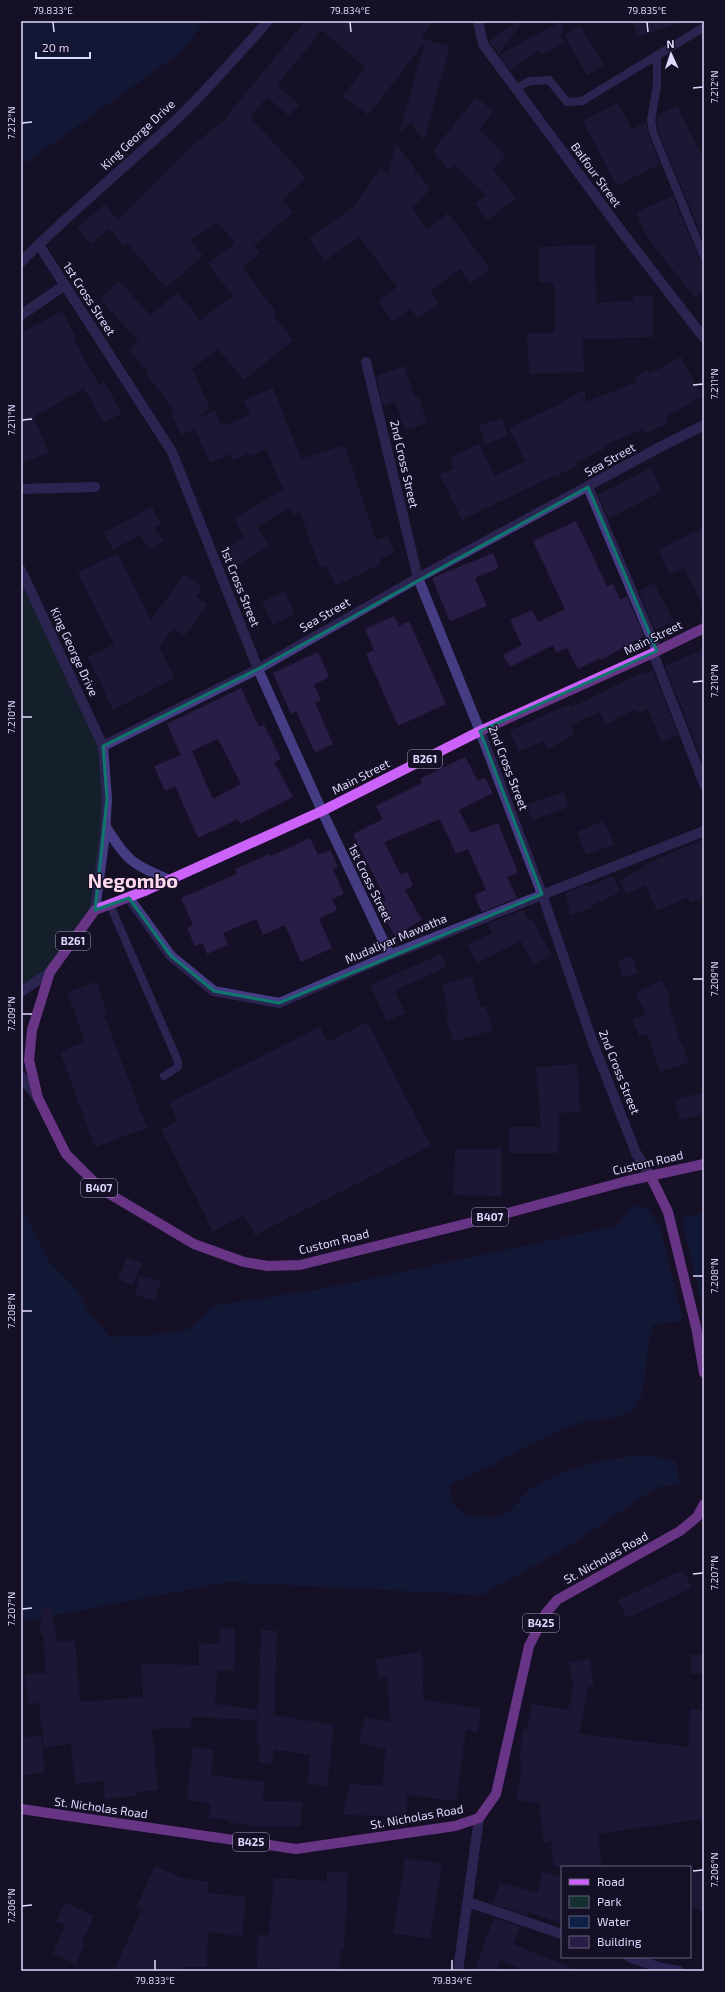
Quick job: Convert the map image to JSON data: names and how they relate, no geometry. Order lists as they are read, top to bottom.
{
  "streets": {
    "main road": [
      "Main Street",
      "B261",
      "Custom Road",
      "B407",
      "St. Nicholas Road",
      "B425"
    ],
    "street": [
      "King George Drive",
      "Balfour Street",
      "1st Cross Street",
      "Sea Street",
      "2nd Cross Street",
      "Mudaliyar Mawatha"
    ]
  },
  "crossings": [
    ["King George Drive", "1st Cross Street"],
    ["King George Drive", "Sea Street"],
    ["1st Cross Street", "Sea Street"],
    ["1st Cross Street", "Main Street"],
    ["1st Cross Street", "Mudaliyar Mawatha"],
    ["Sea Street", "2nd Cross Street"],
    ["2nd Cross Street", "Main Street"],
    ["2nd Cross Street", "Mudaliyar Mawatha"],
    ["2nd Cross Street", "Custom Road"],
    ["Main Street", "B261"],
    ["Main Street", "Mudaliyar Mawatha"],
    ["B261", "Custom Road"]
  ],
  "districts": ["Negombo"],
  "legend": [
    "Road",
    "Park",
    "Water",
    "Building"
  ],
  "scale_bar": "20 m",
  "north": "top",
  "coordinates": [
    "79.833°E",
    "79.834°E",
    "79.835°E",
    "7.212°N",
    "7.211°N",
    "7.210°N",
    "7.209°N",
    "7.208°N",
    "7.207°N",
    "7.206°N"
  ]
}
